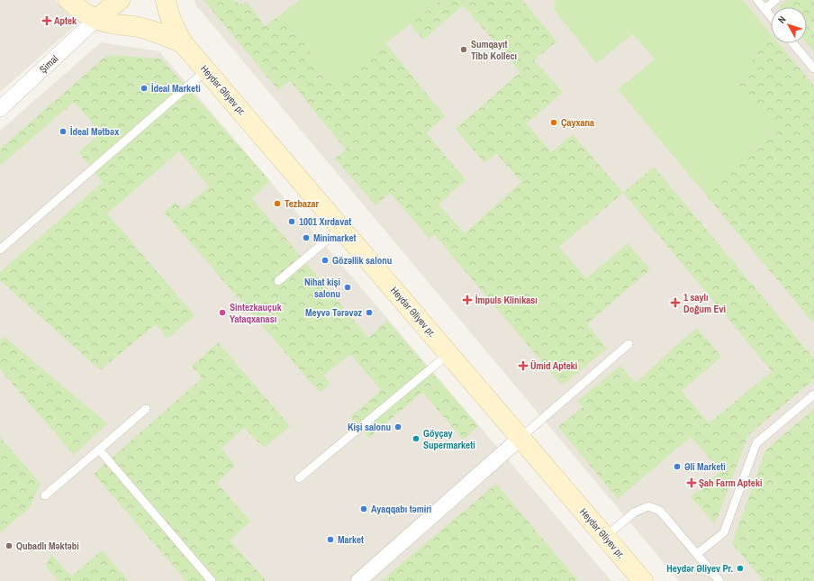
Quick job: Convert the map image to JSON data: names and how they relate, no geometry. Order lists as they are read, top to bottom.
{
  "streets": {
    "main road": ["Heydər Əliyev pr."],
    "street": ["Şimal"]
  },
  "crossings": [
    ["Şimal", "Heydər Əliyev pr."]
  ],
  "places": {
    "health": [
      "Aptek",
      "İmpuls Klinikası",
      "1 saylı Doğum Evi",
      "Ümid Apteki",
      "Şah Farm Apteki"
    ],
    "other": [
      "Sumqayıt Tibb Kollecı",
      "İdeal Marketi",
      "Çayxana",
      "İdeal Mətbəx",
      "Tezbazar",
      "1001 Xırdavat",
      "Minimarket",
      "Gözəllik salonu",
      "Nihat kişi salonu",
      "Sintezkauçuk Yataqxanası",
      "Meyvə Tərəvəz",
      "Kişi salonu",
      "Göyçay Supermarketi",
      "Əli Marketi",
      "Ayaqqabı təmiri",
      "Market",
      "Qubadlı Məktəbi",
      "Heydər Əliyev Pr."
    ]
  },
  "north": "top left"
}
